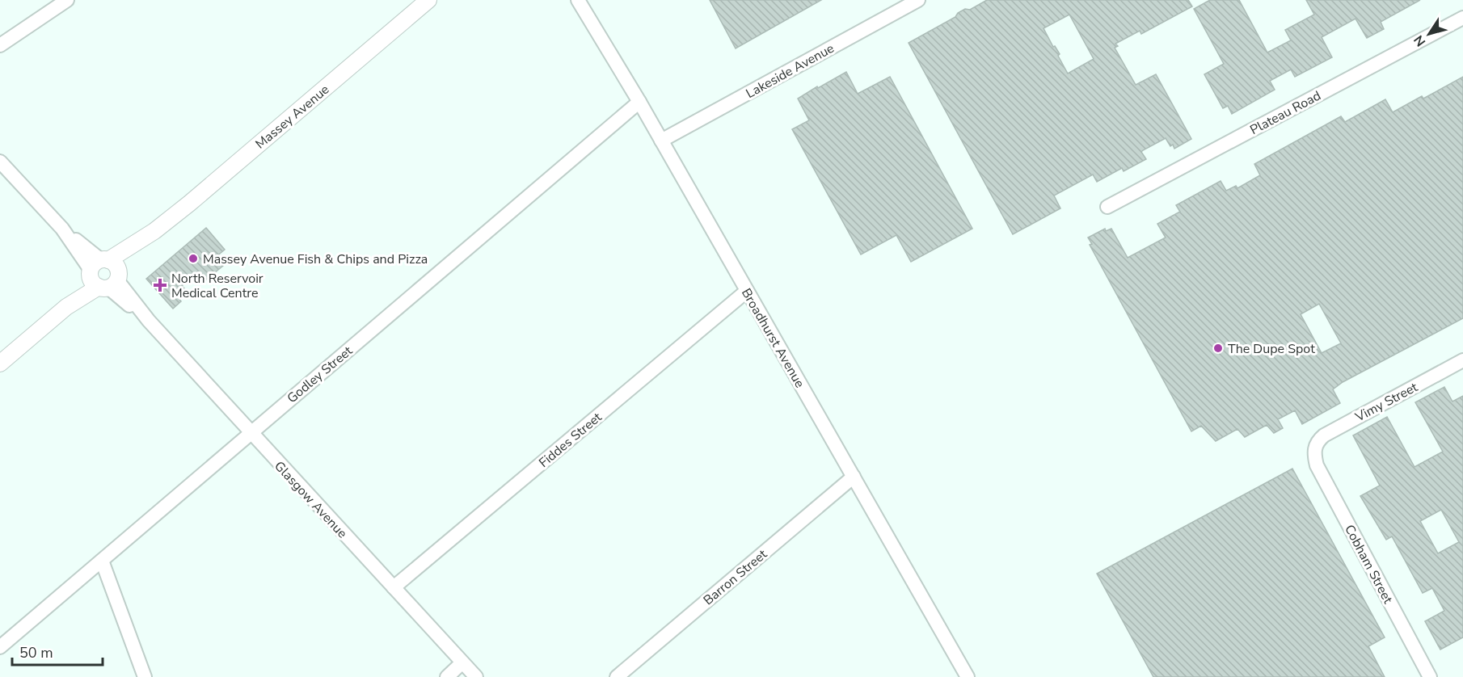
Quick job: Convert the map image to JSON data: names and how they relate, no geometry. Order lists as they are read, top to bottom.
{
  "streets": {
    "street": [
      "Lakeside Avenue",
      "Plateau Road",
      "Massey Avenue",
      "Broadhurst Avenue",
      "Godley Street",
      "Vimy Street",
      "Fiddes Street",
      "Glasgow Avenue",
      "Cobham Street",
      "Barron Street"
    ]
  },
  "crossings": [
    ["Lakeside Avenue", "Broadhurst Avenue"],
    ["Massey Avenue", "Glasgow Avenue"],
    ["Broadhurst Avenue", "Godley Street"],
    ["Broadhurst Avenue", "Fiddes Street"],
    ["Broadhurst Avenue", "Barron Street"],
    ["Godley Street", "Glasgow Avenue"],
    ["Vimy Street", "Cobham Street"],
    ["Fiddes Street", "Glasgow Avenue"]
  ],
  "places": {
    "other": ["Massey Avenue Fish & Chips and Pizza", "The Dupe Spot"],
    "health": ["North Reservoir Medical Centre"]
  },
  "scale_bar": "50 m",
  "north": "bottom left"
}
